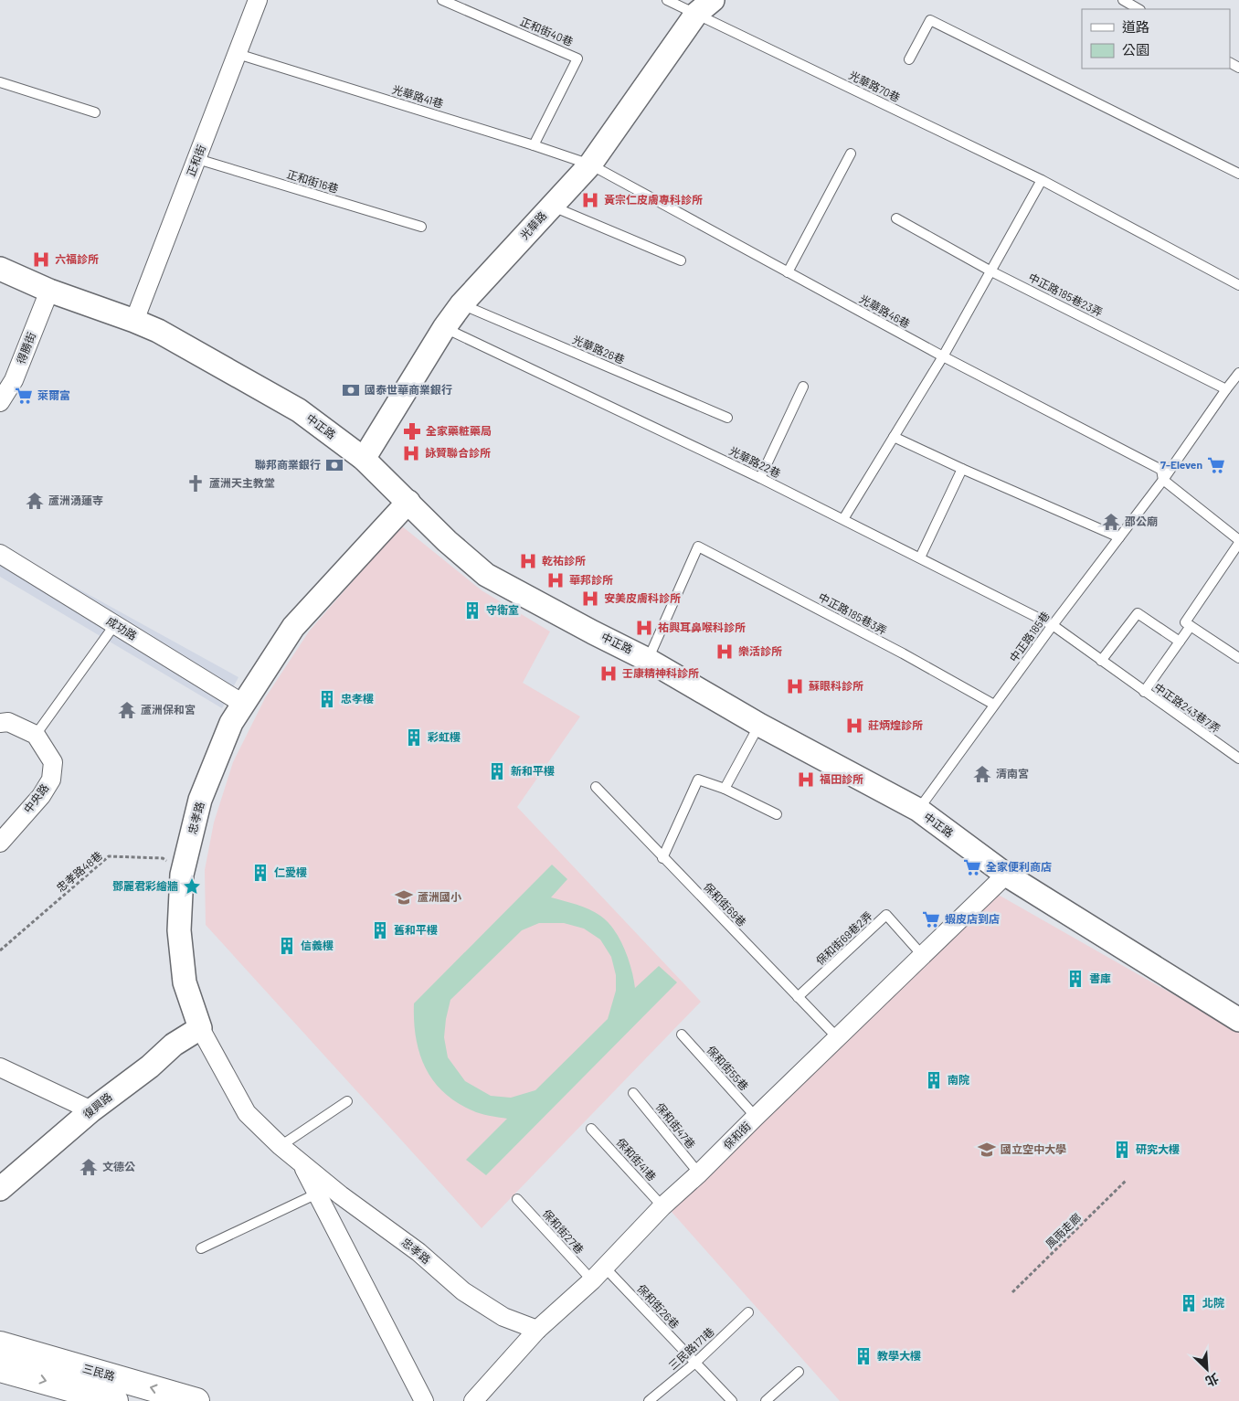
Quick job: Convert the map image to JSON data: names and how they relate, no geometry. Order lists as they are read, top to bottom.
{
  "streets": {
    "main road": ["三民路"],
    "street": [
      "正和街",
      "光華路",
      "得勝街",
      "中正路",
      "成功路",
      "中央路",
      "忠孝路",
      "復興路",
      "保和街"
    ],
    "lane": [
      "正和街40巷",
      "光華路70巷",
      "光華路41巷",
      "正和街16巷",
      "中正路185巷23弄",
      "光華路46巷",
      "光華路26巷",
      "光華路22巷",
      "中正路185巷3弄",
      "中正路185巷",
      "中正路243巷7弄",
      "保和街69巷",
      "保和街69巷2弄",
      "保和街55巷",
      "保和街47巷",
      "保和街41巷",
      "保和街27巷",
      "保和街26巷",
      "三民路171巷"
    ],
    "path": ["忠孝路48巷", "風雨走廊"]
  },
  "crossings": [
    ["正和街40巷", "光華路41巷"],
    ["光華路70巷", "光華路"],
    ["光華路41巷", "正和街"],
    ["光華路41巷", "光華路"],
    ["光華路41巷", "光華路46巷"],
    ["正和街", "正和街16巷"],
    ["正和街", "中正路"],
    ["光華路", "光華路46巷"],
    ["光華路", "光華路26巷"],
    ["光華路", "中正路"],
    ["光華路", "光華路22巷"],
    ["中正路185巷23弄", "中正路185巷"],
    ["光華路46巷", "中正路185巷"],
    ["得勝街", "中正路"],
    ["中正路", "中正路185巷3弄"],
    ["中正路", "中正路185巷"],
    ["中正路", "忠孝路"],
    ["中正路", "保和街"],
    ["光華路22巷", "中正路185巷"],
    ["光華路22巷", "中正路243巷7弄"],
    ["中正路185巷3弄", "中正路185巷"],
    ["成功路", "忠孝路"],
    ["中正路185巷", "中正路243巷7弄"],
    ["忠孝路", "忠孝路48巷"],
    ["忠孝路", "復興路"],
    ["忠孝路", "保和街"],
    ["保和街69巷", "保和街69巷2弄"],
    ["保和街69巷", "保和街"],
    ["保和街69巷2弄", "保和街"],
    ["保和街55巷", "保和街"],
    ["保和街47巷", "保和街"],
    ["保和街", "保和街41巷"],
    ["保和街", "保和街27巷"],
    ["保和街", "保和街26巷"],
    ["保和街26巷", "三民路171巷"]
  ],
  "places": {
    "hospital": [
      "黃宗仁皮膚專科診所",
      "六福診所",
      "詠贊聯合診所",
      "乾祐診所",
      "華邦診所",
      "安美皮膚科診所",
      "祐興耳鼻喉科診所",
      "樂活診所",
      "壬康精神科診所",
      "蘇眼科診所",
      "莊炳煌診所",
      "福田診所"
    ],
    "bank": ["國泰世華商業銀行", "聯邦商業銀行"],
    "supermarket": [
      "萊爾富",
      "7-Eleven",
      "全家便利商店",
      "蝦皮店到店"
    ],
    "pharmacy": ["全家藥粧藥局"],
    "church": ["蘆洲天主教堂"],
    "temple": [
      "蘆洲湧蓮寺",
      "邵公廟",
      "蘆洲保和宮",
      "清南宮",
      "文德公"
    ],
    "building": [
      "守衛室",
      "忠孝樓",
      "彩虹樓",
      "新和平樓",
      "仁愛樓",
      "舊和平樓",
      "信義樓",
      "書庫",
      "南院",
      "研究大樓",
      "北院",
      "教學大樓"
    ],
    "place": ["鄧麗君彩繪牆"],
    "school or university": ["蘆洲國小", "國立空中大學"]
  },
  "legend": ["道路", "公園"],
  "north": "bottom right"
}
